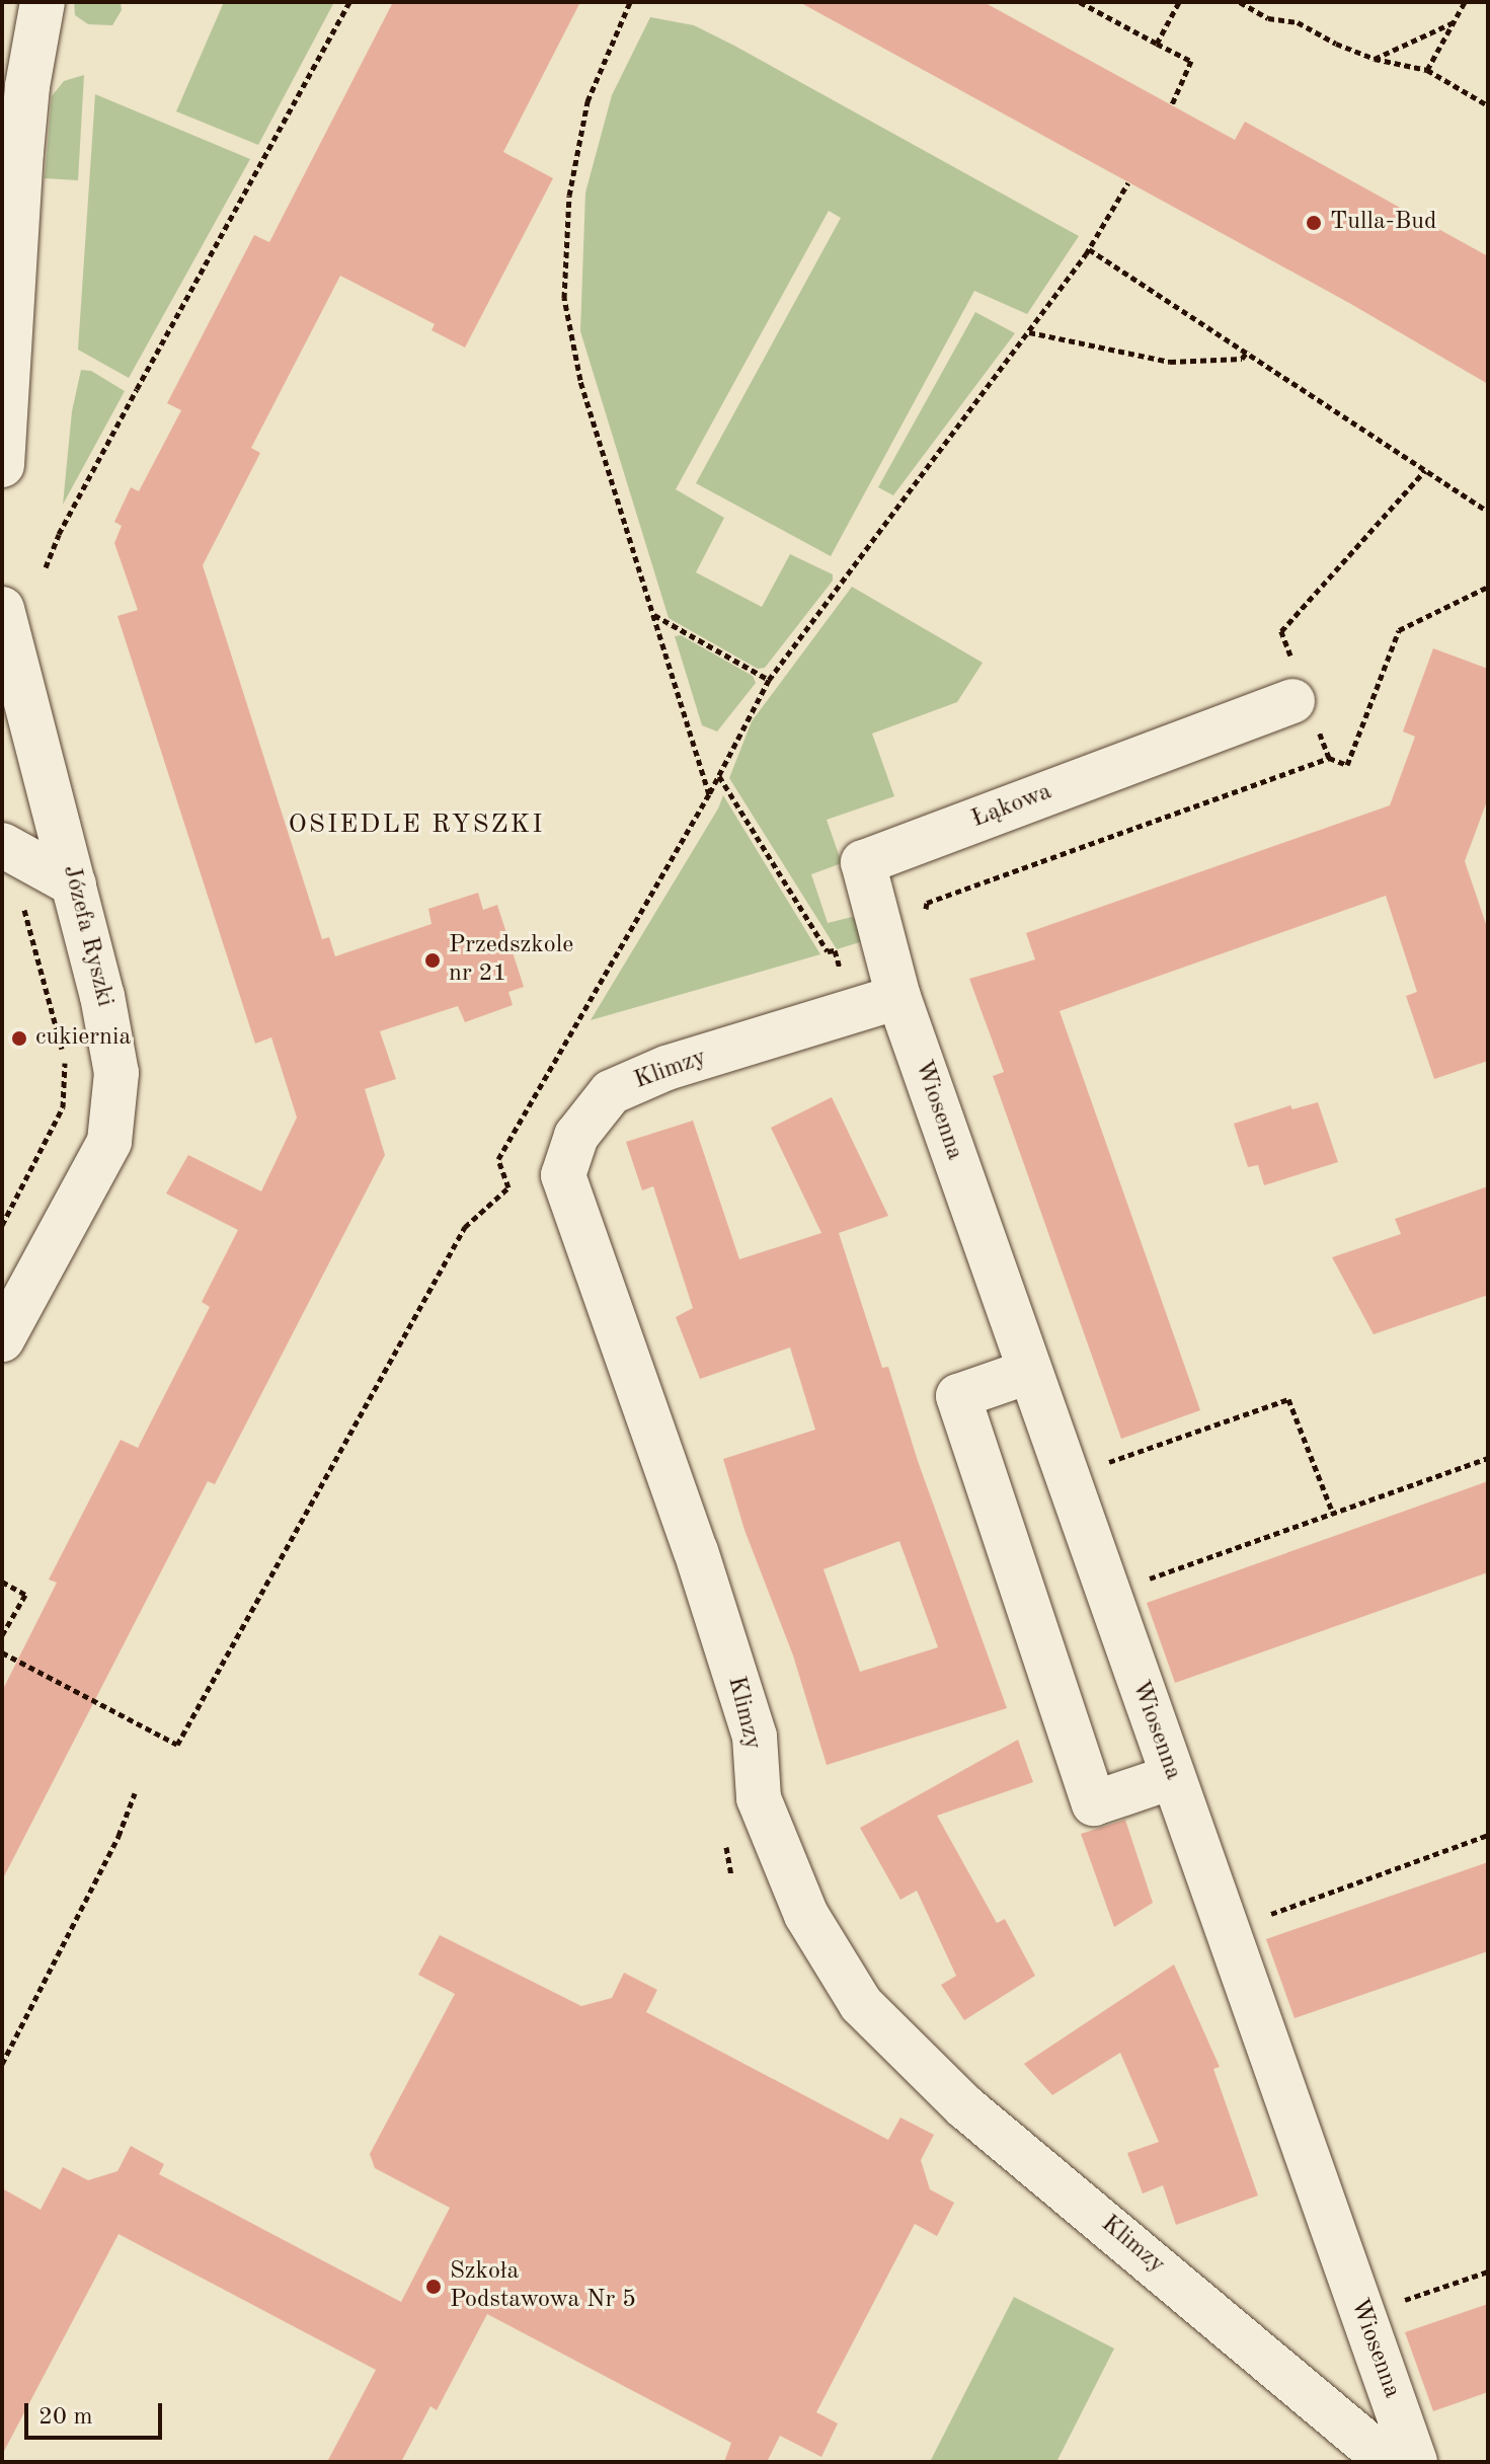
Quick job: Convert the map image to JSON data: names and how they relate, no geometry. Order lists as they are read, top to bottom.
{
  "streets": {
    "street": [
      "Łąkowa",
      "Józefa Ryszki",
      "Klimzy",
      "Wiosenna"
    ]
  },
  "crossings": [
    ["Łąkowa", "Klimzy"],
    ["Łąkowa", "Wiosenna"],
    ["Klimzy", "Wiosenna"]
  ],
  "districts": ["OSIEDLE RYSZKI"],
  "places": [
    "Tulla-Bud",
    "Przedszkole nr 21",
    "cukiernia",
    "Szkoła Podstawowa Nr 5"
  ],
  "scale_bar": "20 m"
}
